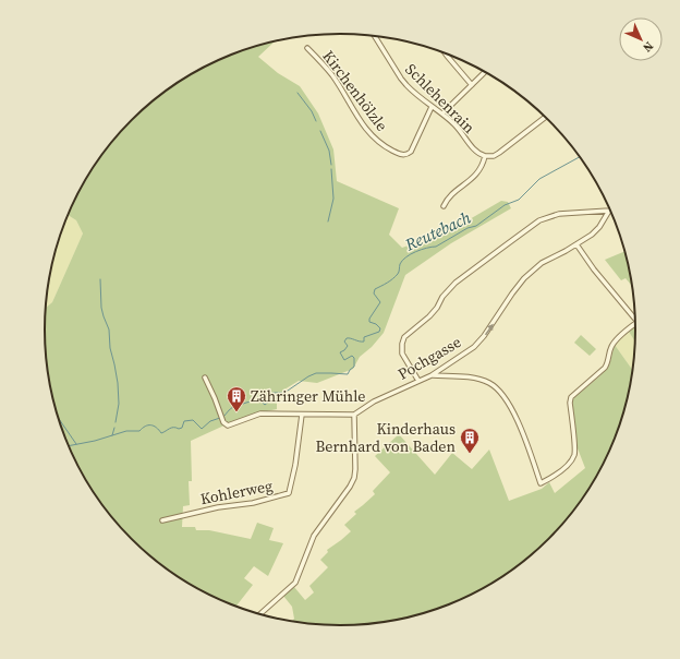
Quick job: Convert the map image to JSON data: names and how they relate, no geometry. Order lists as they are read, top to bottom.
{
  "streets": {
    "street": [
      "Kirchenhölzle",
      "Schlehenrain",
      "Pochgasse",
      "Kohlerweg"
    ]
  },
  "crossings": [
    ["Kirchenhölzle", "Schlehenrain"]
  ],
  "one_way": ["Pochgasse"],
  "water": ["Reutebach"],
  "places": {
    "building": ["Zähringer Mühle", "Kinderhaus Bernhard von Baden"]
  },
  "north": "bottom right"
}
